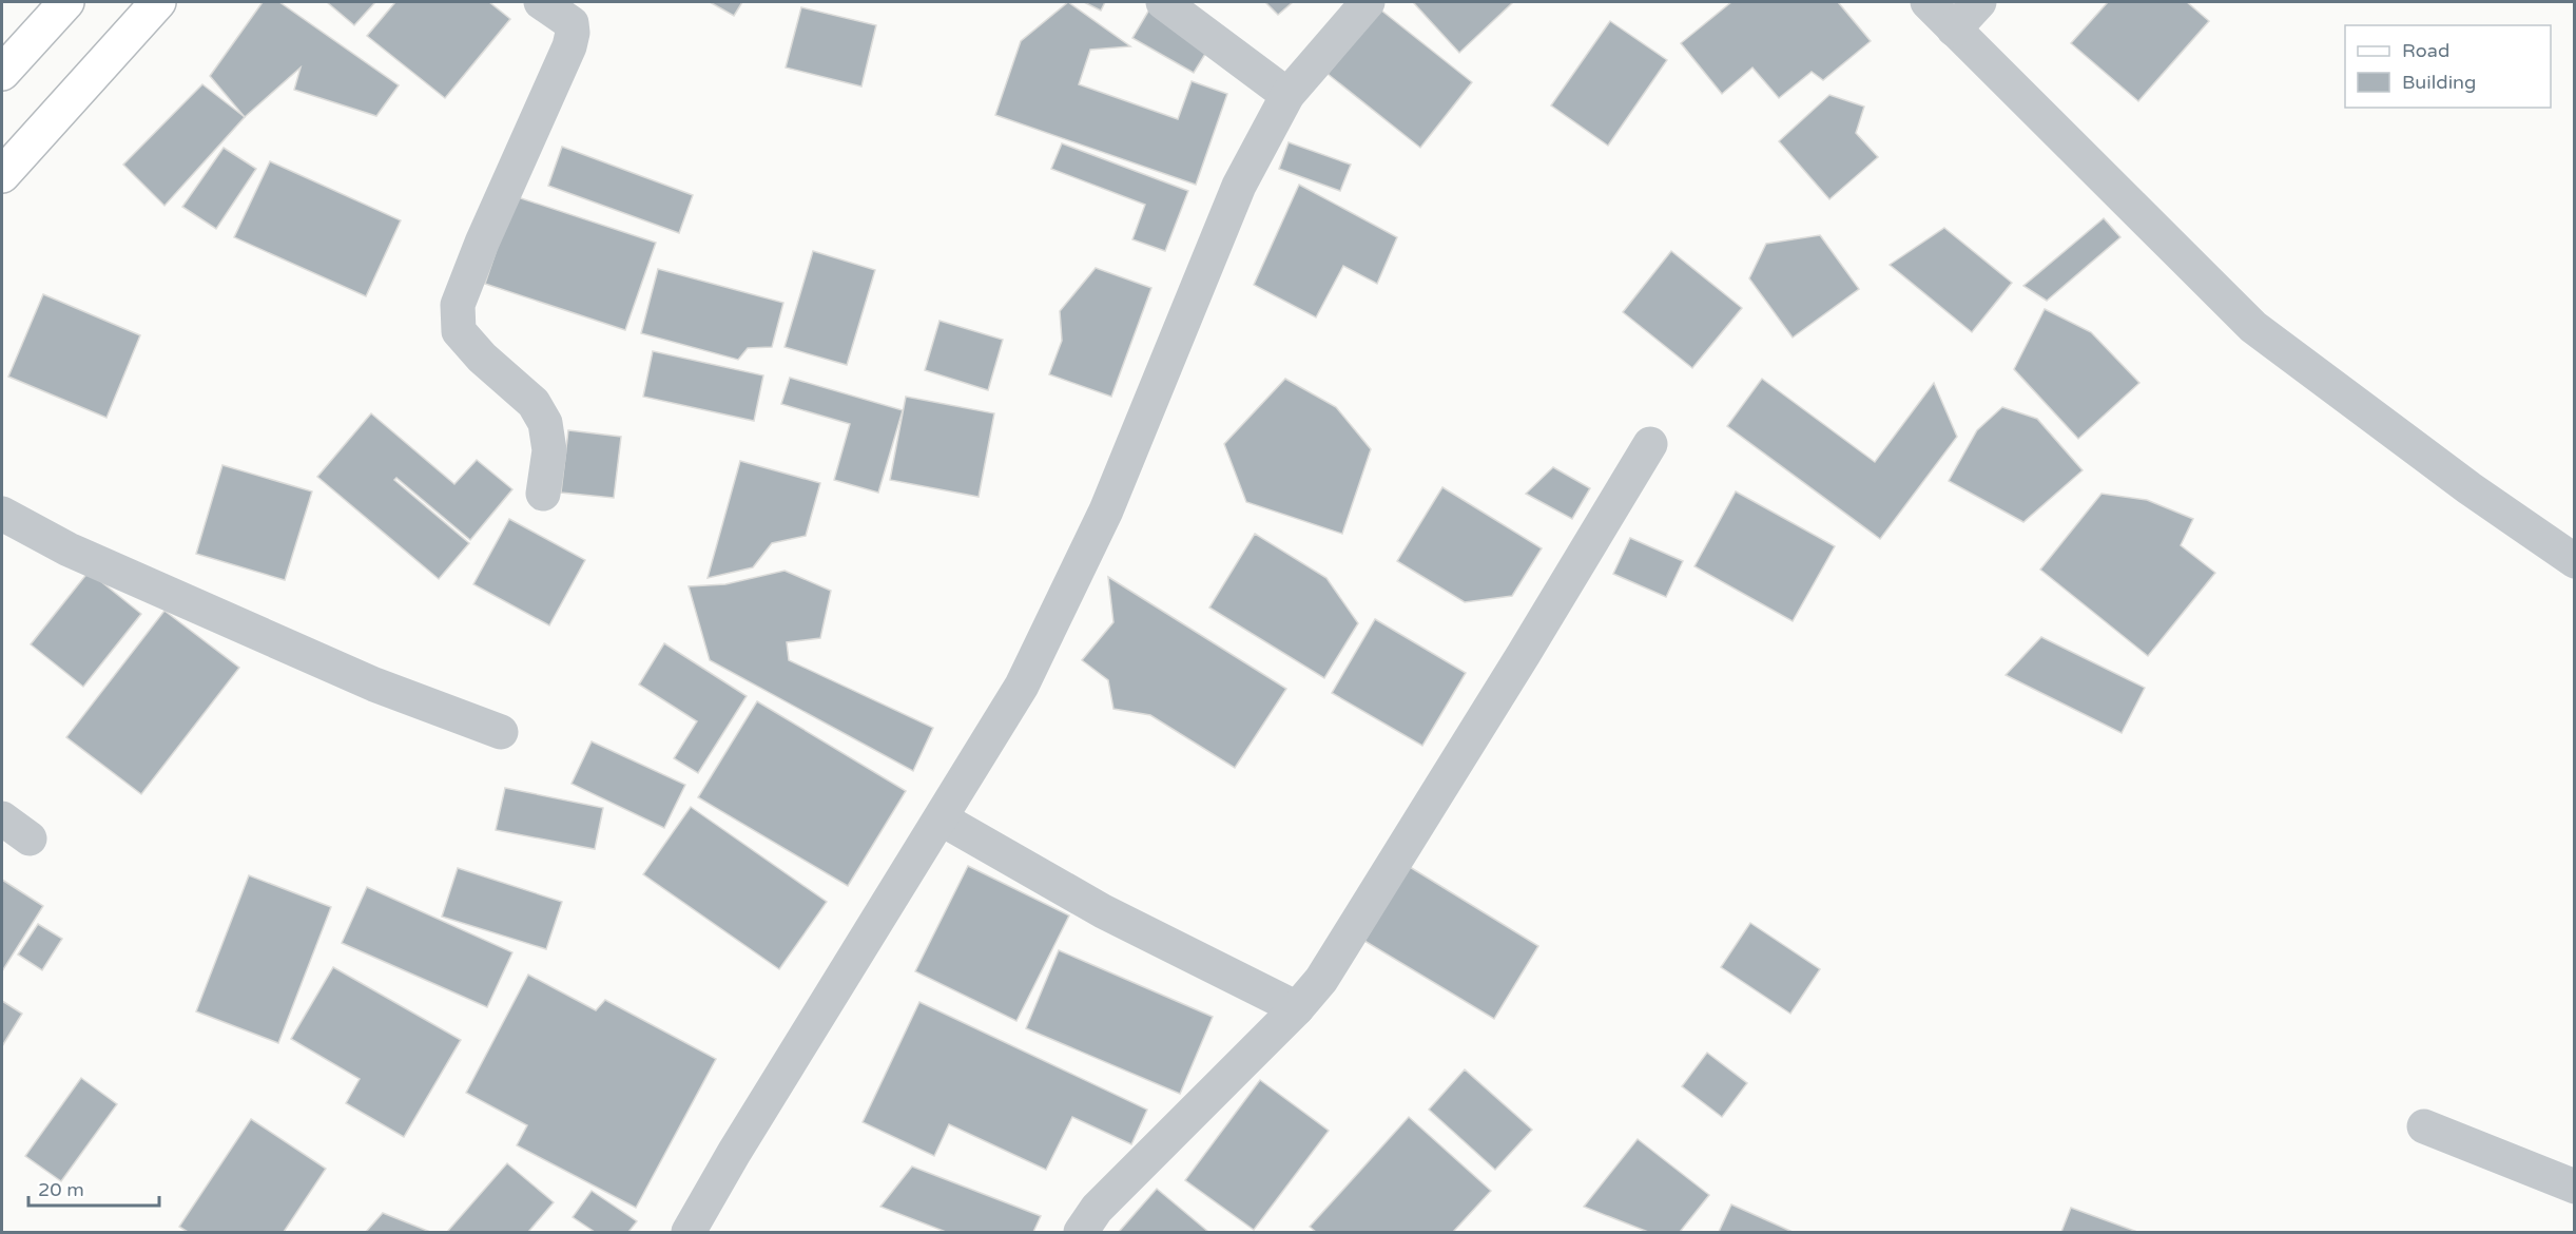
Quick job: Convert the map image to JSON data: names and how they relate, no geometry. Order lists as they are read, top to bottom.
{
  "legend": ["Road", "Building"],
  "scale_bar": "20 m"
}
